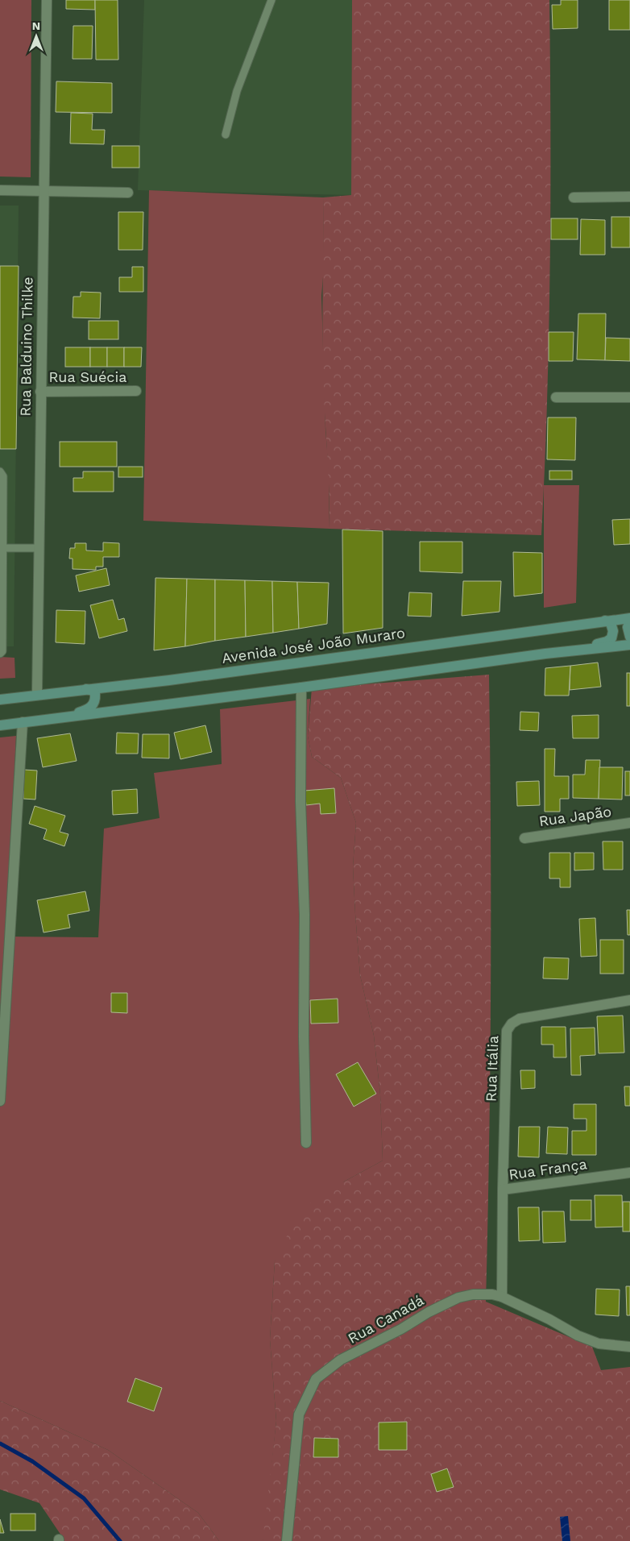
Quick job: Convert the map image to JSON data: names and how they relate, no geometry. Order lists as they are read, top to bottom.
{
  "streets": {
    "main road": ["Avenida José João Muraro"],
    "street": [
      "Rua Balduino Thilke",
      "Rua Suécia",
      "Rua Japão",
      "Rua Itália",
      "Rua França",
      "Rua Canadá"
    ]
  },
  "crossings": [
    ["Rua Balduino Thilke", "Rua Suécia"],
    ["Rua Balduino Thilke", "Avenida José João Muraro"],
    ["Rua Itália", "Rua França"],
    ["Rua França", "Rua Canadá"]
  ],
  "north": "top"
}
